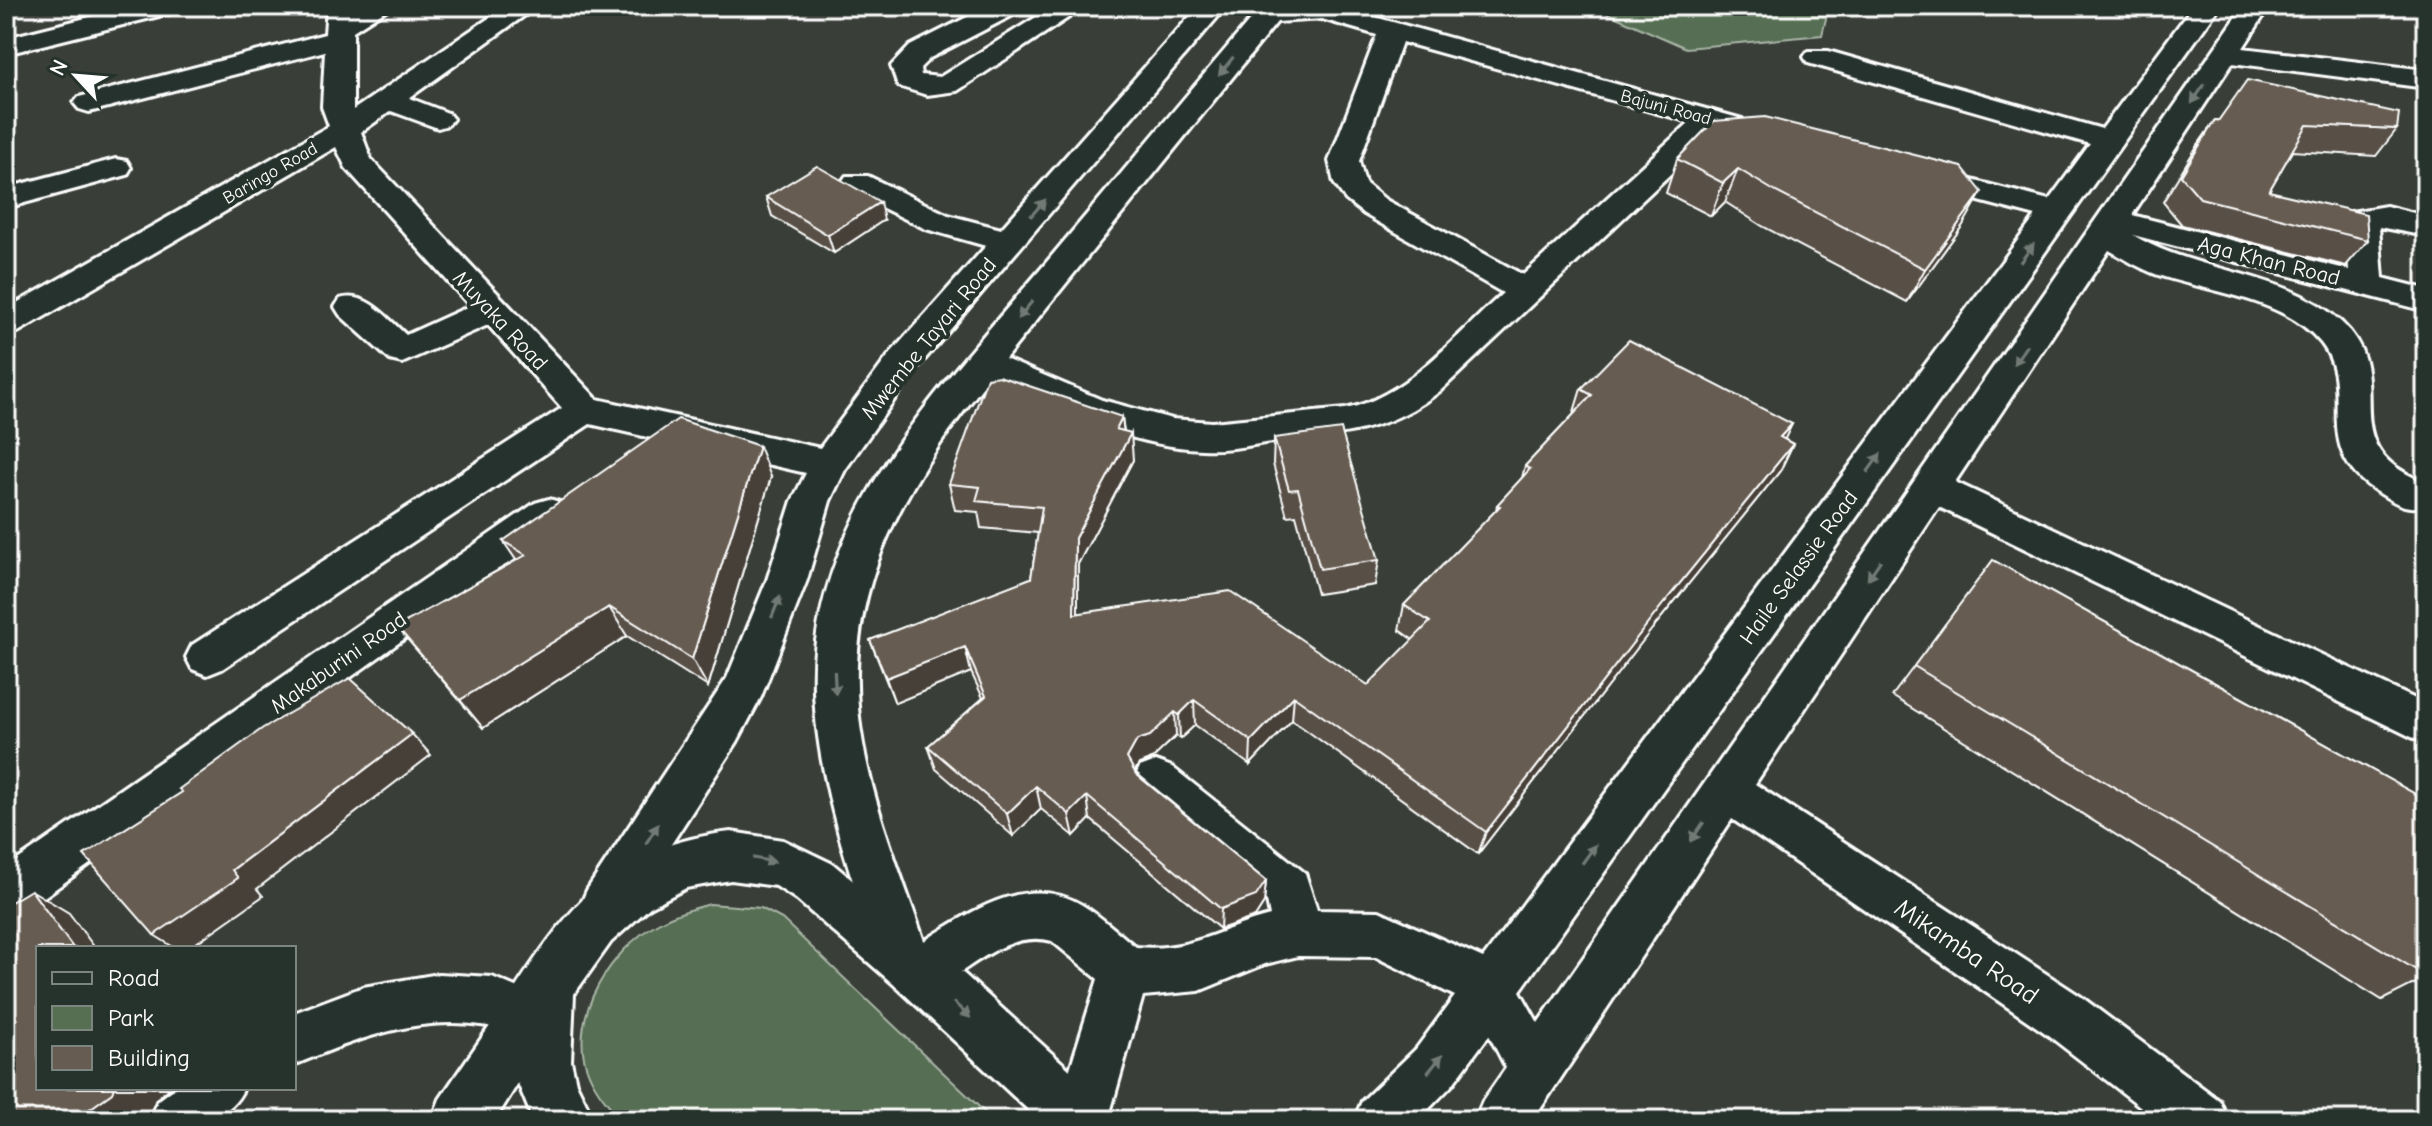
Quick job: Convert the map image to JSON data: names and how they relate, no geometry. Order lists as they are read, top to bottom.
{
  "streets": {
    "street": [
      "Bajuni Road",
      "Baringo Road",
      "Aga Khan Road",
      "Muyaka Road",
      "Mwembe Tayari Road",
      "Haile Selassie Road",
      "Makaburini Road",
      "Mikamba Road"
    ]
  },
  "crossings": [
    ["Baringo Road", "Muyaka Road"]
  ],
  "legend": ["Road", "Park", "Building"],
  "north": "top left"
}
